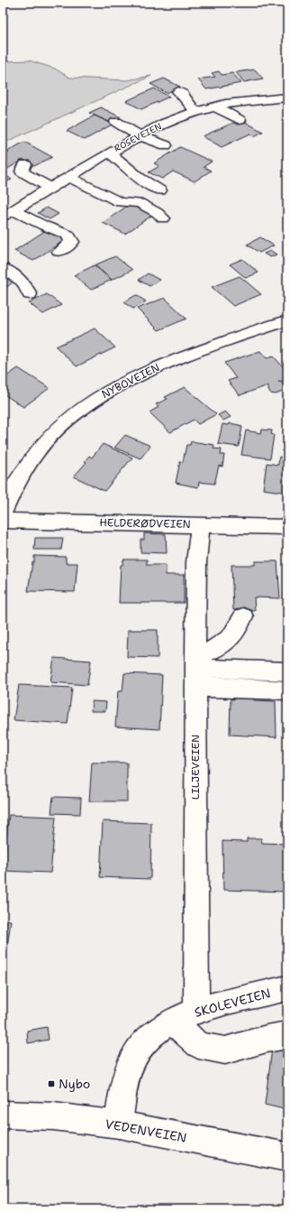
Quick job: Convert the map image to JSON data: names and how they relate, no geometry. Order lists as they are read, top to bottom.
{
  "streets": {
    "street": [
      "ROSEVEIEN",
      "NYBOVEIEN",
      "HELDERØDVEIEN",
      "LILJEVEIEN",
      "SKOLEVEIEN",
      "VEDENVEIEN"
    ]
  },
  "crossings": [
    ["HELDERØDVEIEN", "LILJEVEIEN"],
    ["LILJEVEIEN", "SKOLEVEIEN"],
    ["SKOLEVEIEN", "VEDENVEIEN"]
  ],
  "places": {
    "transit": ["Nybo"]
  }
}
